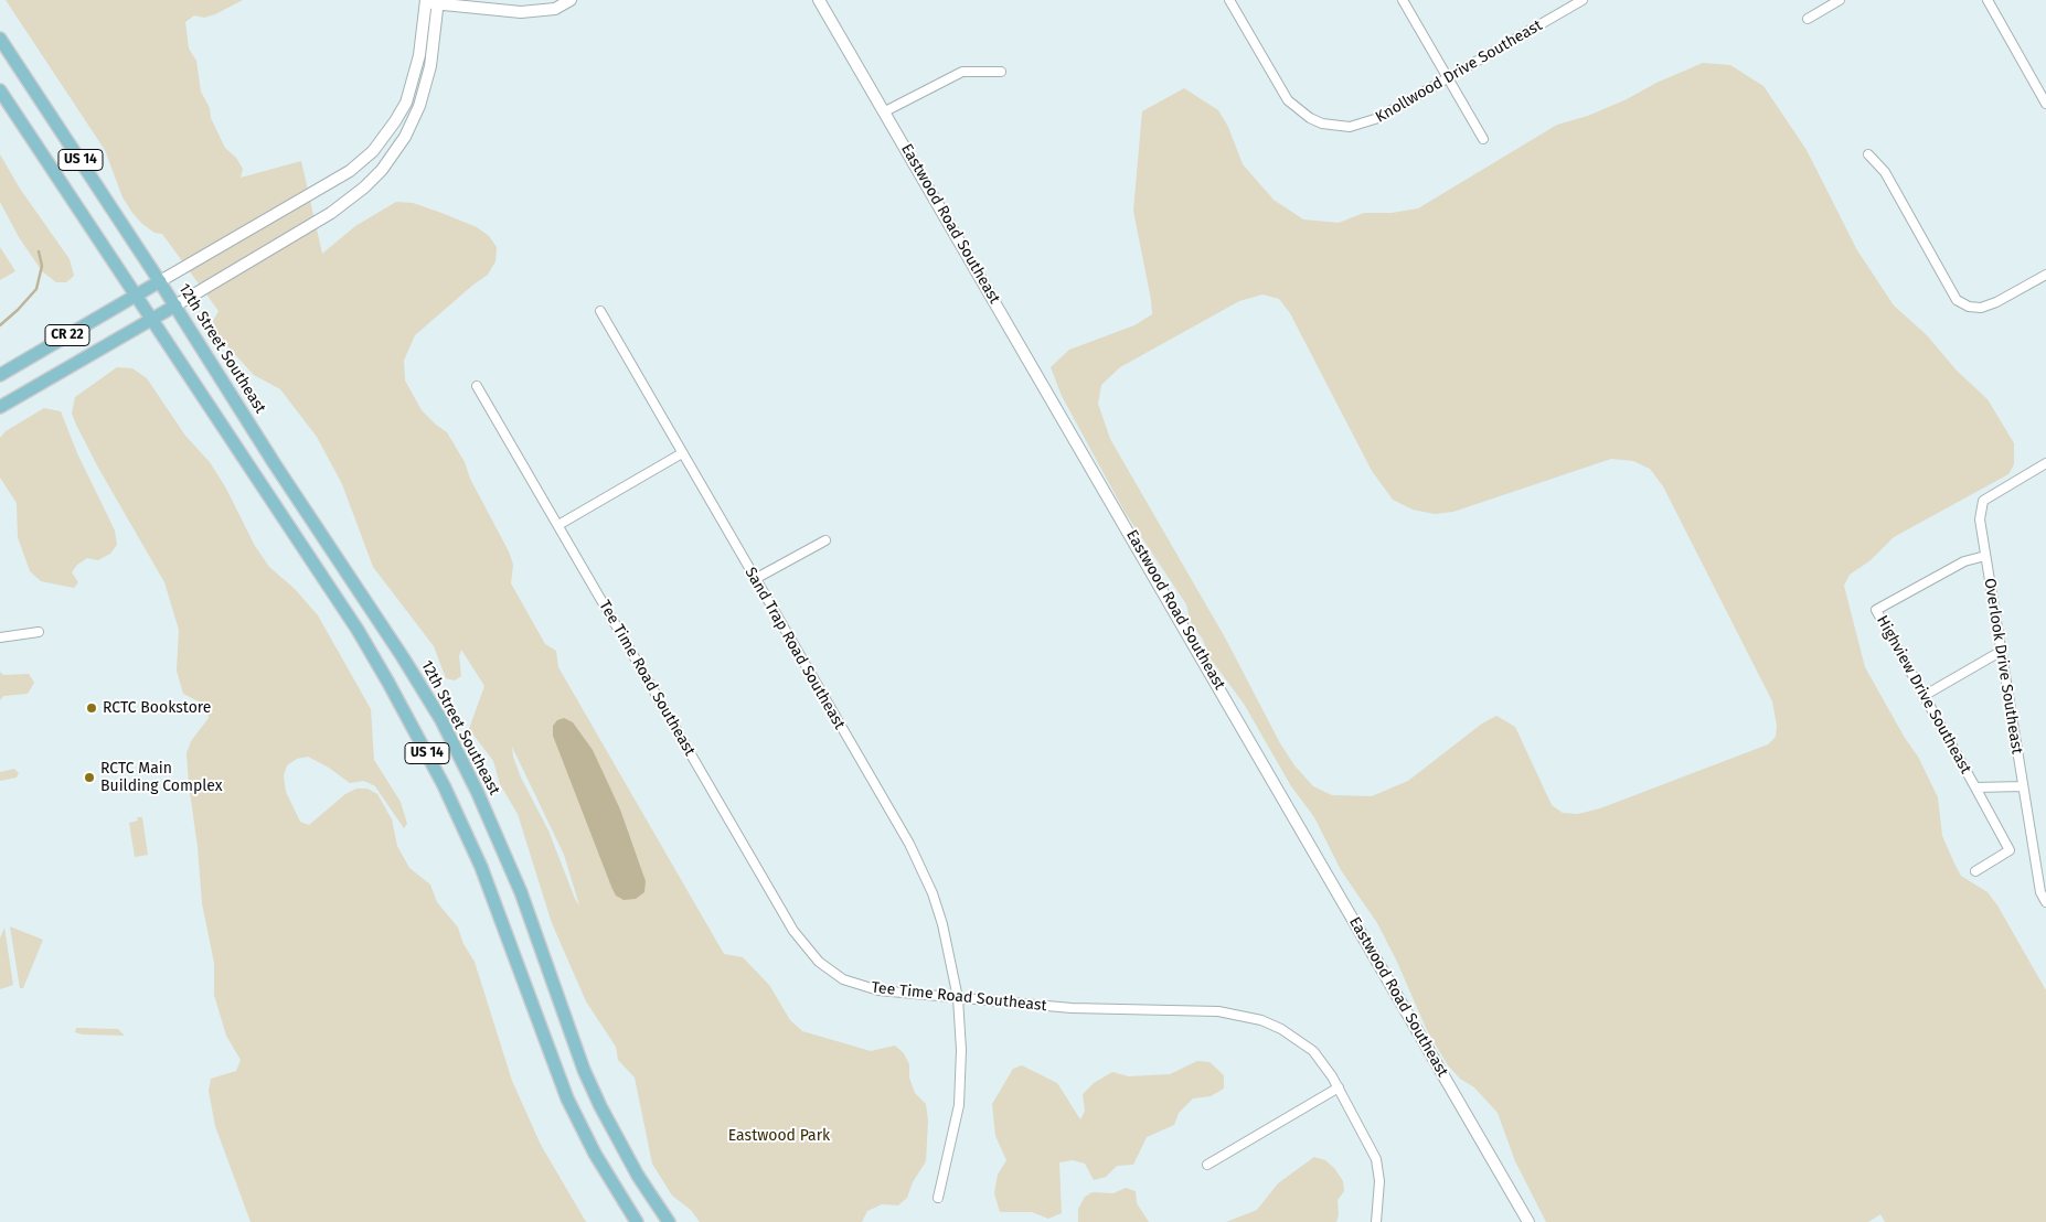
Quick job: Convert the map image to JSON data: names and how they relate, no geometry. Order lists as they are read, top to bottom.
{
  "streets": {
    "main road": ["US 14", "CR 22", "12th Street Southeast"],
    "street": [
      "Knollwood Drive Southeast",
      "Eastwood Road Southeast",
      "Sand Trap Road Southeast",
      "Overlook Drive Southeast",
      "Tee Time Road Southeast",
      "Highview Drive Southeast"
    ]
  },
  "crossings": [
    ["US 14", "CR 22"],
    ["US 14", "12th Street Southeast"],
    ["CR 22", "12th Street Southeast"],
    ["Sand Trap Road Southeast", "Tee Time Road Southeast"],
    ["Overlook Drive Southeast", "Highview Drive Southeast"]
  ],
  "parks": ["Eastwood Park"],
  "places": ["RCTC Bookstore", "RCTC Main Building Complex"]
}
